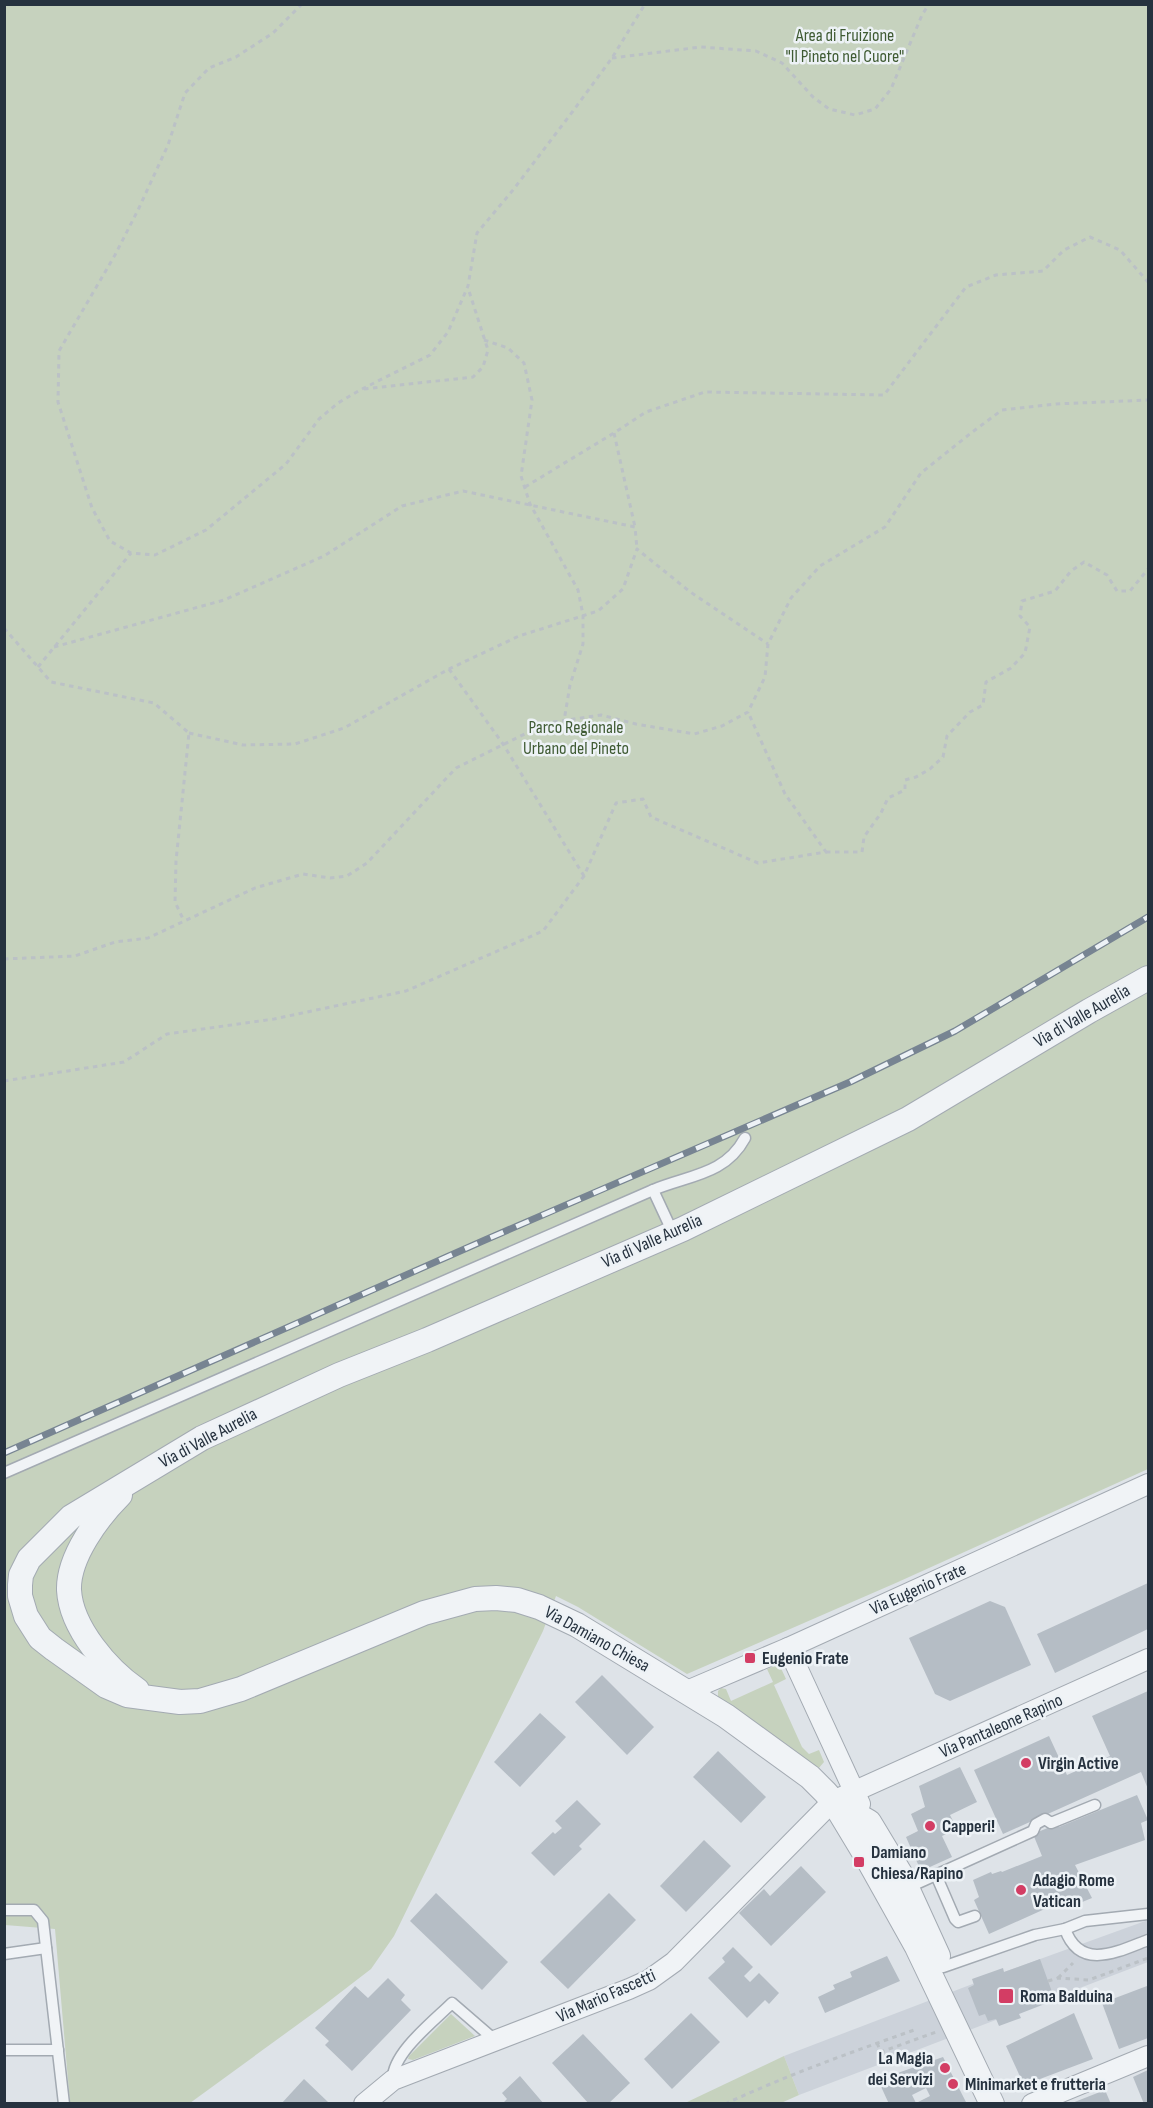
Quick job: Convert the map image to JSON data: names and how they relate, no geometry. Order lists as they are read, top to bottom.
{
  "streets": {
    "street": [
      "Via di Valle Aurelia",
      "Via Eugenio Frate",
      "Via Damiano Chiesa",
      "Via Pantaleone Rapino",
      "Via Mario Fascetti"
    ]
  },
  "crossings": [
    ["Via di Valle Aurelia", "Via Damiano Chiesa"],
    ["Via Eugenio Frate", "Via Damiano Chiesa"],
    ["Via Damiano Chiesa", "Via Pantaleone Rapino"],
    ["Via Damiano Chiesa", "Via Mario Fascetti"],
    ["Via Pantaleone Rapino", "Via Mario Fascetti"]
  ],
  "parks": ["Area di Fruizione \"Il Pineto nel Cuore\"", "Parco Regionale Urbano del Pineto"],
  "places": {
    "transit": ["Eugenio Frate", "Damiano Chiesa/Rapino", "Roma Balduina"],
    "other": [
      "Virgin Active",
      "Capperi!",
      "Adagio Rome Vatican",
      "La Magia dei Servizi",
      "Minimarket e frutteria"
    ]
  }
}
